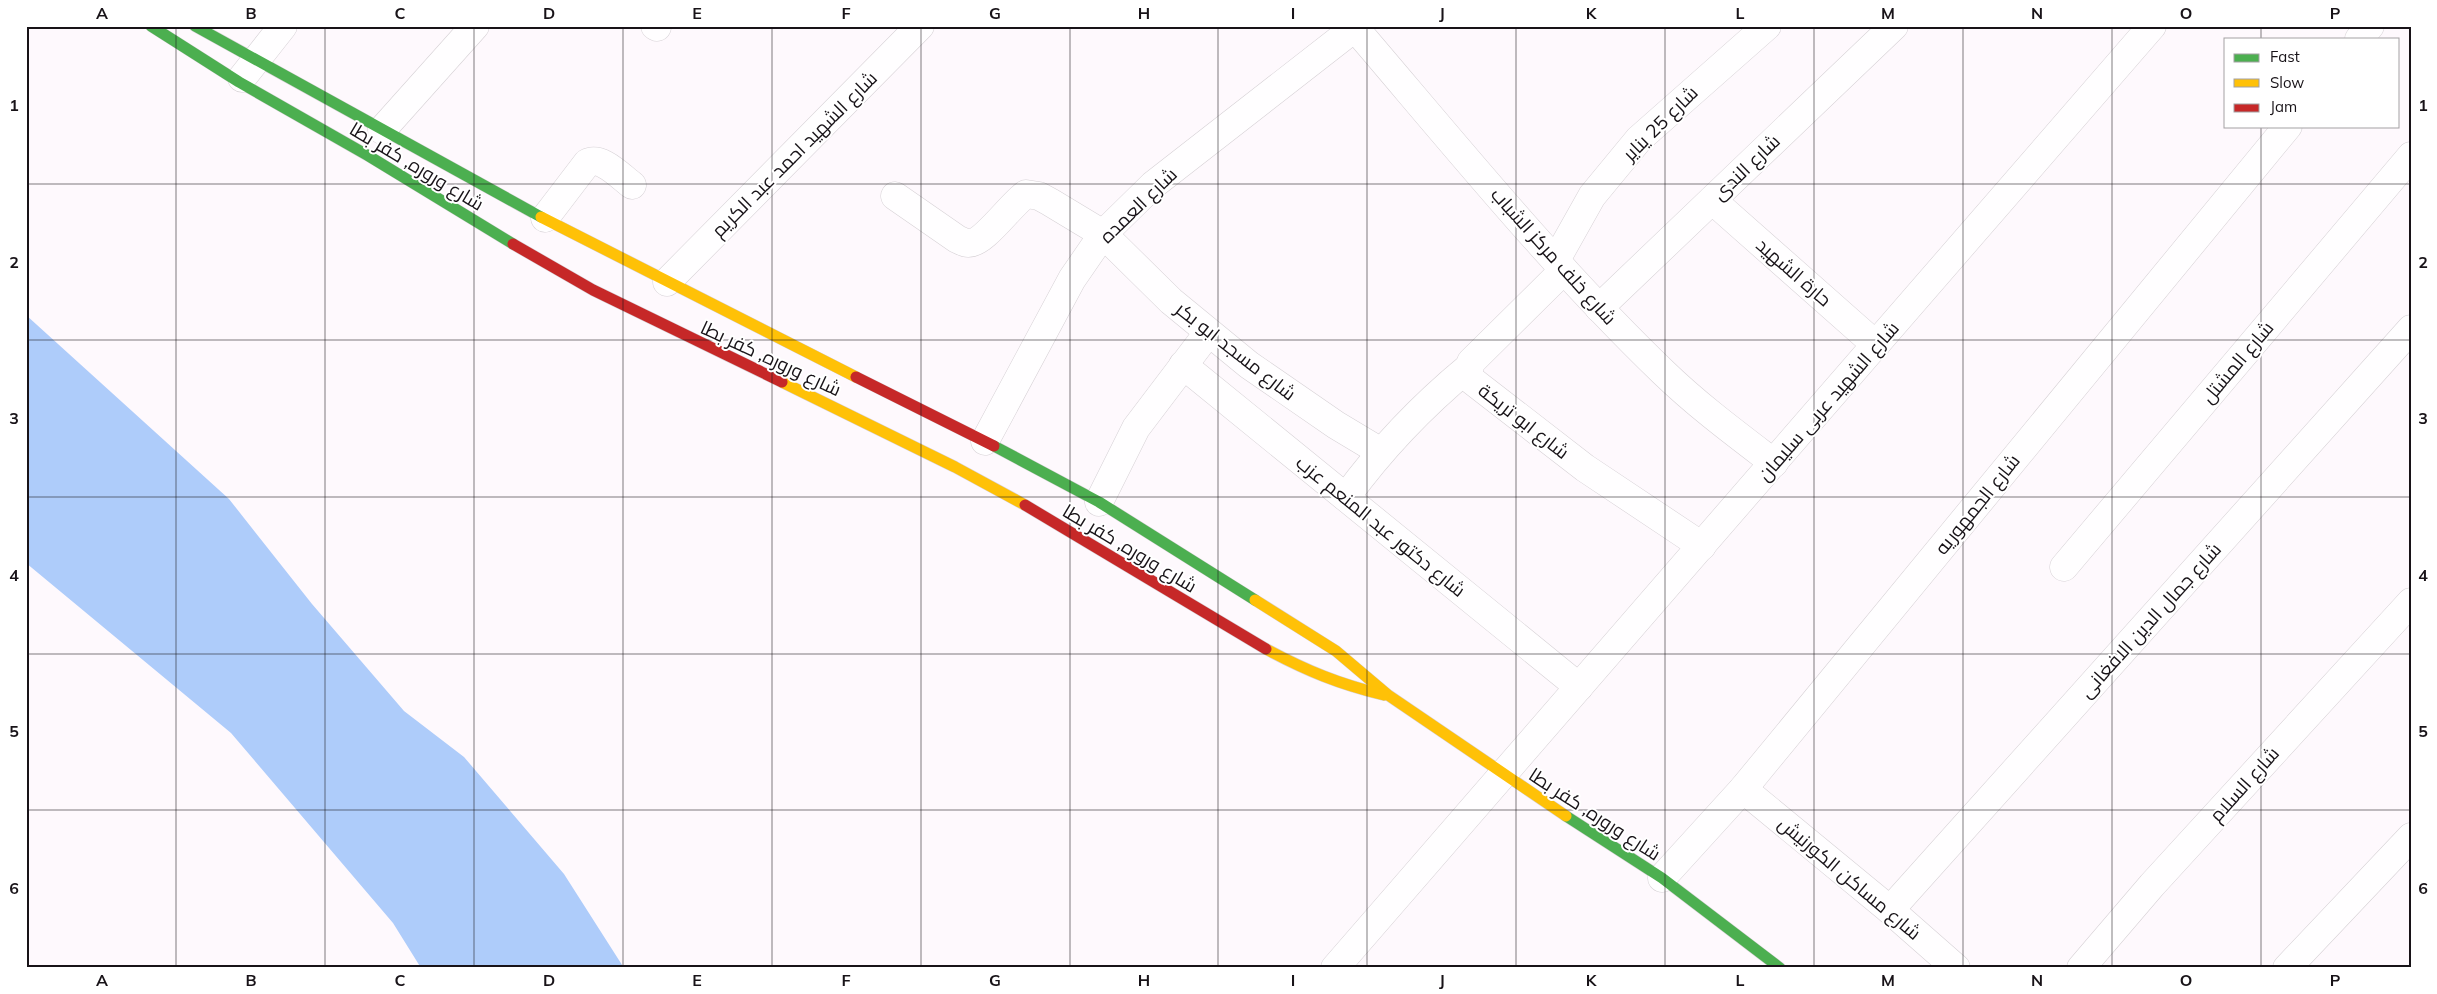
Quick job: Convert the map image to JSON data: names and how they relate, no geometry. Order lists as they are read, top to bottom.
{
  "streets": {
    "street": [
      "شارع 25 يناير",
      "شارع الشهيد احمد عبد الكريم",
      "شارع وروره, كفر بطا",
      "شارع الندى",
      "شارع العمده",
      "شارع خلف مركز الشباب",
      "حارة الشهيد",
      "شارع مسجد ابو بكر",
      "شارع المشتل",
      "شارع الشهيد عربى سليمان",
      "شارع ابو تريكة",
      "شارع الجمهوريه",
      "شارع دكتور عبد المنعم عزب",
      "شارع جمال الدين الافغانى",
      "شارع السلام",
      "شارع مساكن الكورنيش"
    ]
  },
  "crossings": [
    ["شارع 25 يناير", "شارع خلف مركز الشباب"],
    ["شارع 25 يناير", "شارع ابو تريكة"],
    ["شارع الشهيد احمد عبد الكريم", "شارع وروره, كفر بطا"],
    ["شارع وروره, كفر بطا", "شارع العمده"],
    ["شارع وروره, كفر بطا", "شارع الشهيد عربى سليمان"],
    ["شارع وروره, كفر بطا", "شارع الجمهوريه"],
    ["شارع الندى", "شارع خلف مركز الشباب"],
    ["شارع الندى", "حارة الشهيد"],
    ["شارع العمده", "شارع خلف مركز الشباب"],
    ["شارع العمده", "شارع مسجد ابو بكر"],
    ["شارع خلف مركز الشباب", "شارع الشهيد عربى سليمان"],
    ["شارع خلف مركز الشباب", "شارع ابو تريكة"],
    ["حارة الشهيد", "شارع الشهيد عربى سليمان"],
    ["شارع الشهيد عربى سليمان", "شارع ابو تريكة"],
    ["شارع الشهيد عربى سليمان", "شارع دكتور عبد المنعم عزب"],
    ["شارع الجمهوريه", "شارع مساكن الكورنيش"],
    ["شارع جمال الدين الافغانى", "شارع مساكن الكورنيش"]
  ],
  "legend": ["Fast", "Slow", "Jam"],
  "grid": {
    "columns": [
      "A",
      "B",
      "C",
      "D",
      "E",
      "F",
      "G",
      "H",
      "I",
      "J",
      "K",
      "L",
      "M",
      "N",
      "O",
      "P"
    ],
    "rows": [
      "1",
      "2",
      "3",
      "4",
      "5",
      "6"
    ]
  }
}
